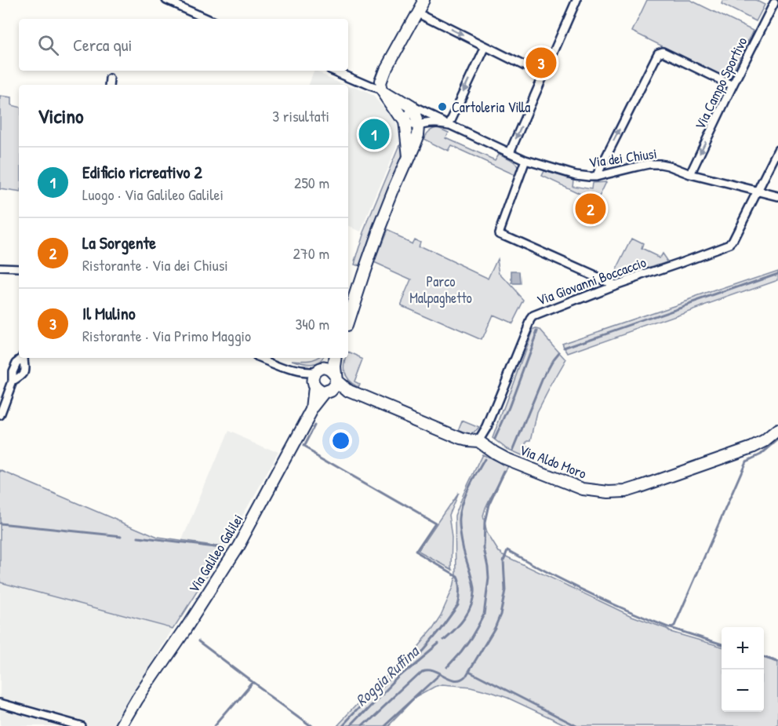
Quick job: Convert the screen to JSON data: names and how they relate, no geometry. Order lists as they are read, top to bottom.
{
  "streets": {
    "street": [
      "Via Campo Sportivo",
      "Via dei Chiusi",
      "Via Giovanni Boccaccio",
      "Via Aldo Moro",
      "Via Galileo Galilei"
    ]
  },
  "crossings": [
    ["Via Campo Sportivo", "Via dei Chiusi"],
    ["Via dei Chiusi", "Via Giovanni Boccaccio"],
    ["Via Giovanni Boccaccio", "Via Aldo Moro"],
    ["Via Aldo Moro", "Via Galileo Galilei"]
  ],
  "one_way": ["Via Campo Sportivo"],
  "water": ["Roggia Ruffina"],
  "parks": ["Parco Malpaghetto"],
  "places": ["Cartoleria Villa"],
  "page": {
    "search": "Cerca qui",
    "pins": ["3", "1", "2"],
    "heading": ["Vicino", "3 risultati"],
    "list": [
      {
        "mark": "1",
        "name": "Edificio ricreativo 2",
        "note": "Luogo · Via Galileo Galilei",
        "value": "250 m"
      },
      {
        "mark": "2",
        "name": "La Sorgente",
        "note": "Ristorante · Via dei Chiusi",
        "value": "270 m"
      },
      {
        "mark": "3",
        "name": "Il Mulino",
        "note": "Ristorante · Via Primo Maggio",
        "value": "340 m"
      }
    ],
    "map_buttons": ["+", "−"]
  }
}
